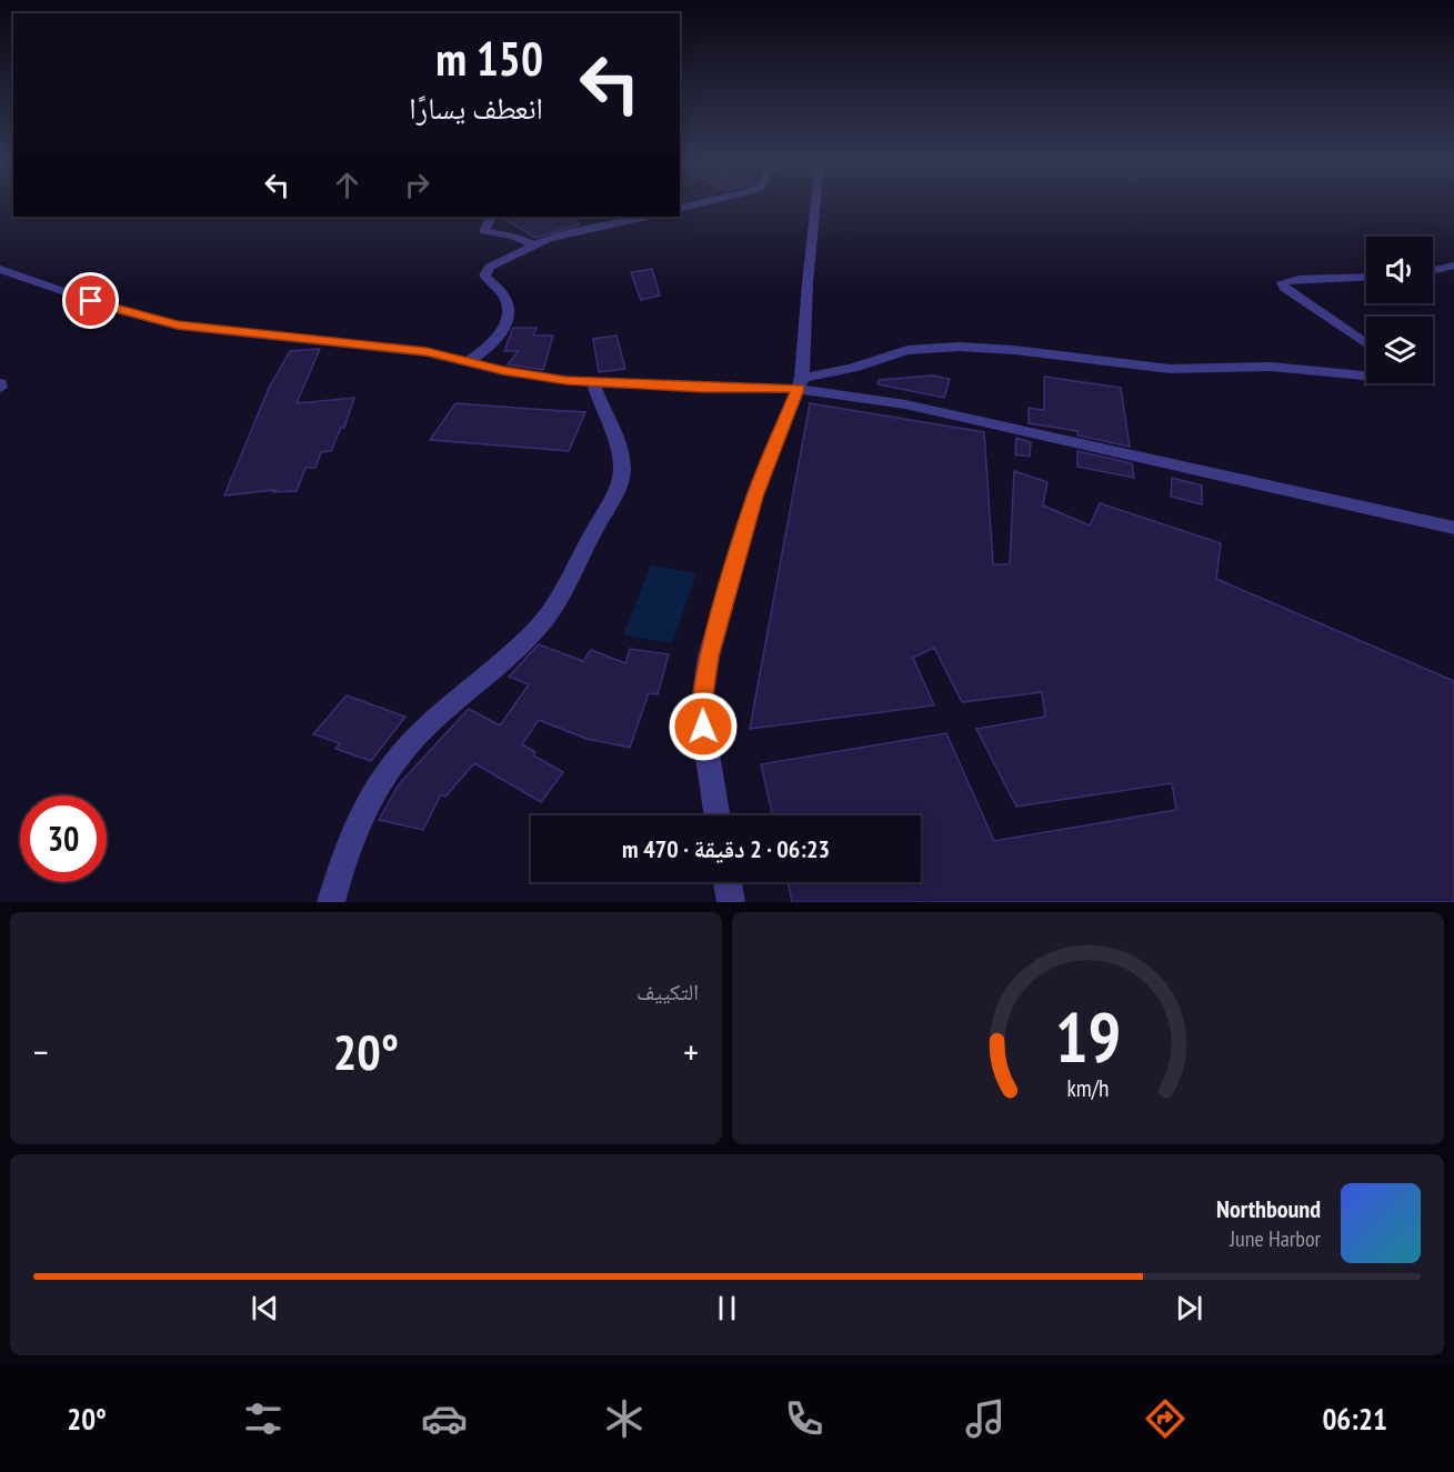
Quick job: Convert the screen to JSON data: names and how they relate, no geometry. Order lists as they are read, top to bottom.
{
  "page": {
    "turn": ["150 m", "انعطف يسارًا"],
    "limit": "30",
    "trip": "06:23 · 2 دقيقة · 470 m",
    "tile": "التكييف",
    "heat": ["−", "20°", "+"],
    "song": ["Northbound", "June Harbor"],
    "tabs": ["06:21", "20°"],
    "gauge": ["19", "km/h"]
  }
}
